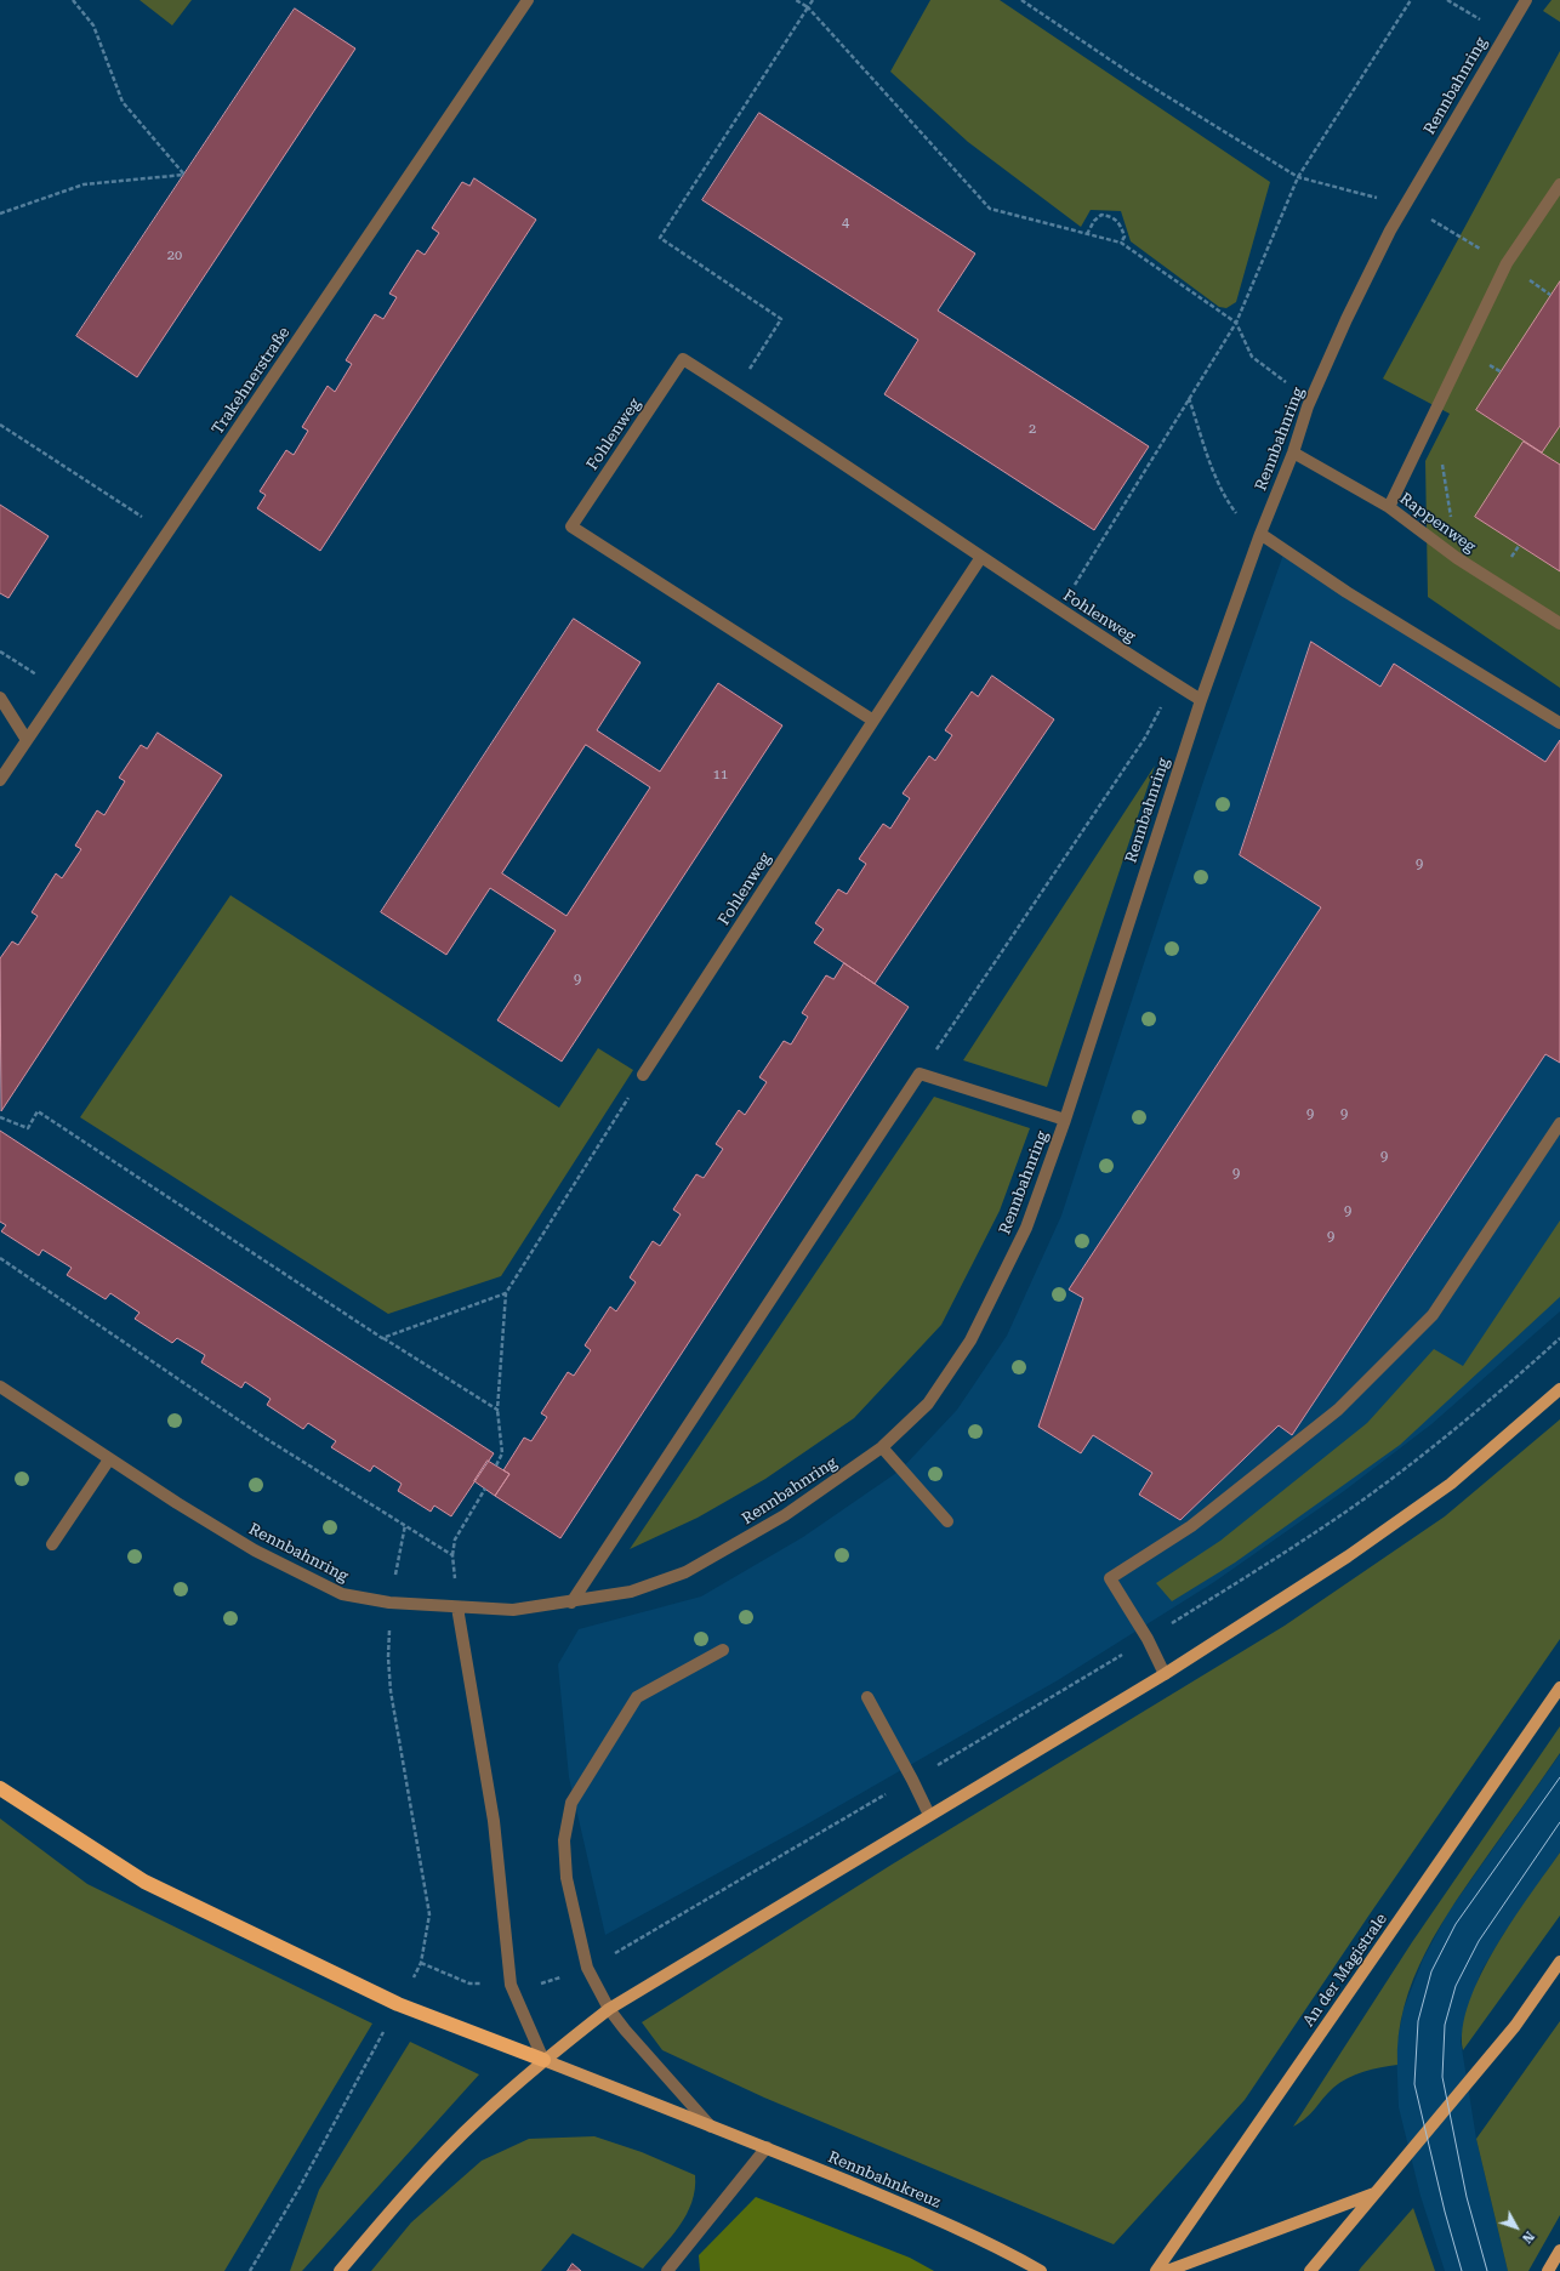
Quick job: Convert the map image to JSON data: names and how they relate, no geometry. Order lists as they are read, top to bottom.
{
  "streets": {
    "main road": ["An der Magistrale", "Rennbahnkreuz"],
    "street": [
      "Rennbahnring",
      "Trakehnerstraße",
      "Fohlenweg",
      "Rappenweg"
    ]
  },
  "crossings": [
    ["Rennbahnring", "Fohlenweg"],
    ["Rennbahnring", "Rappenweg"]
  ],
  "house_numbers": [
    "4",
    "20",
    "2",
    "11",
    "9",
    "9",
    "9",
    "9",
    "9",
    "9",
    "9",
    "9"
  ],
  "north": "bottom right"
}
